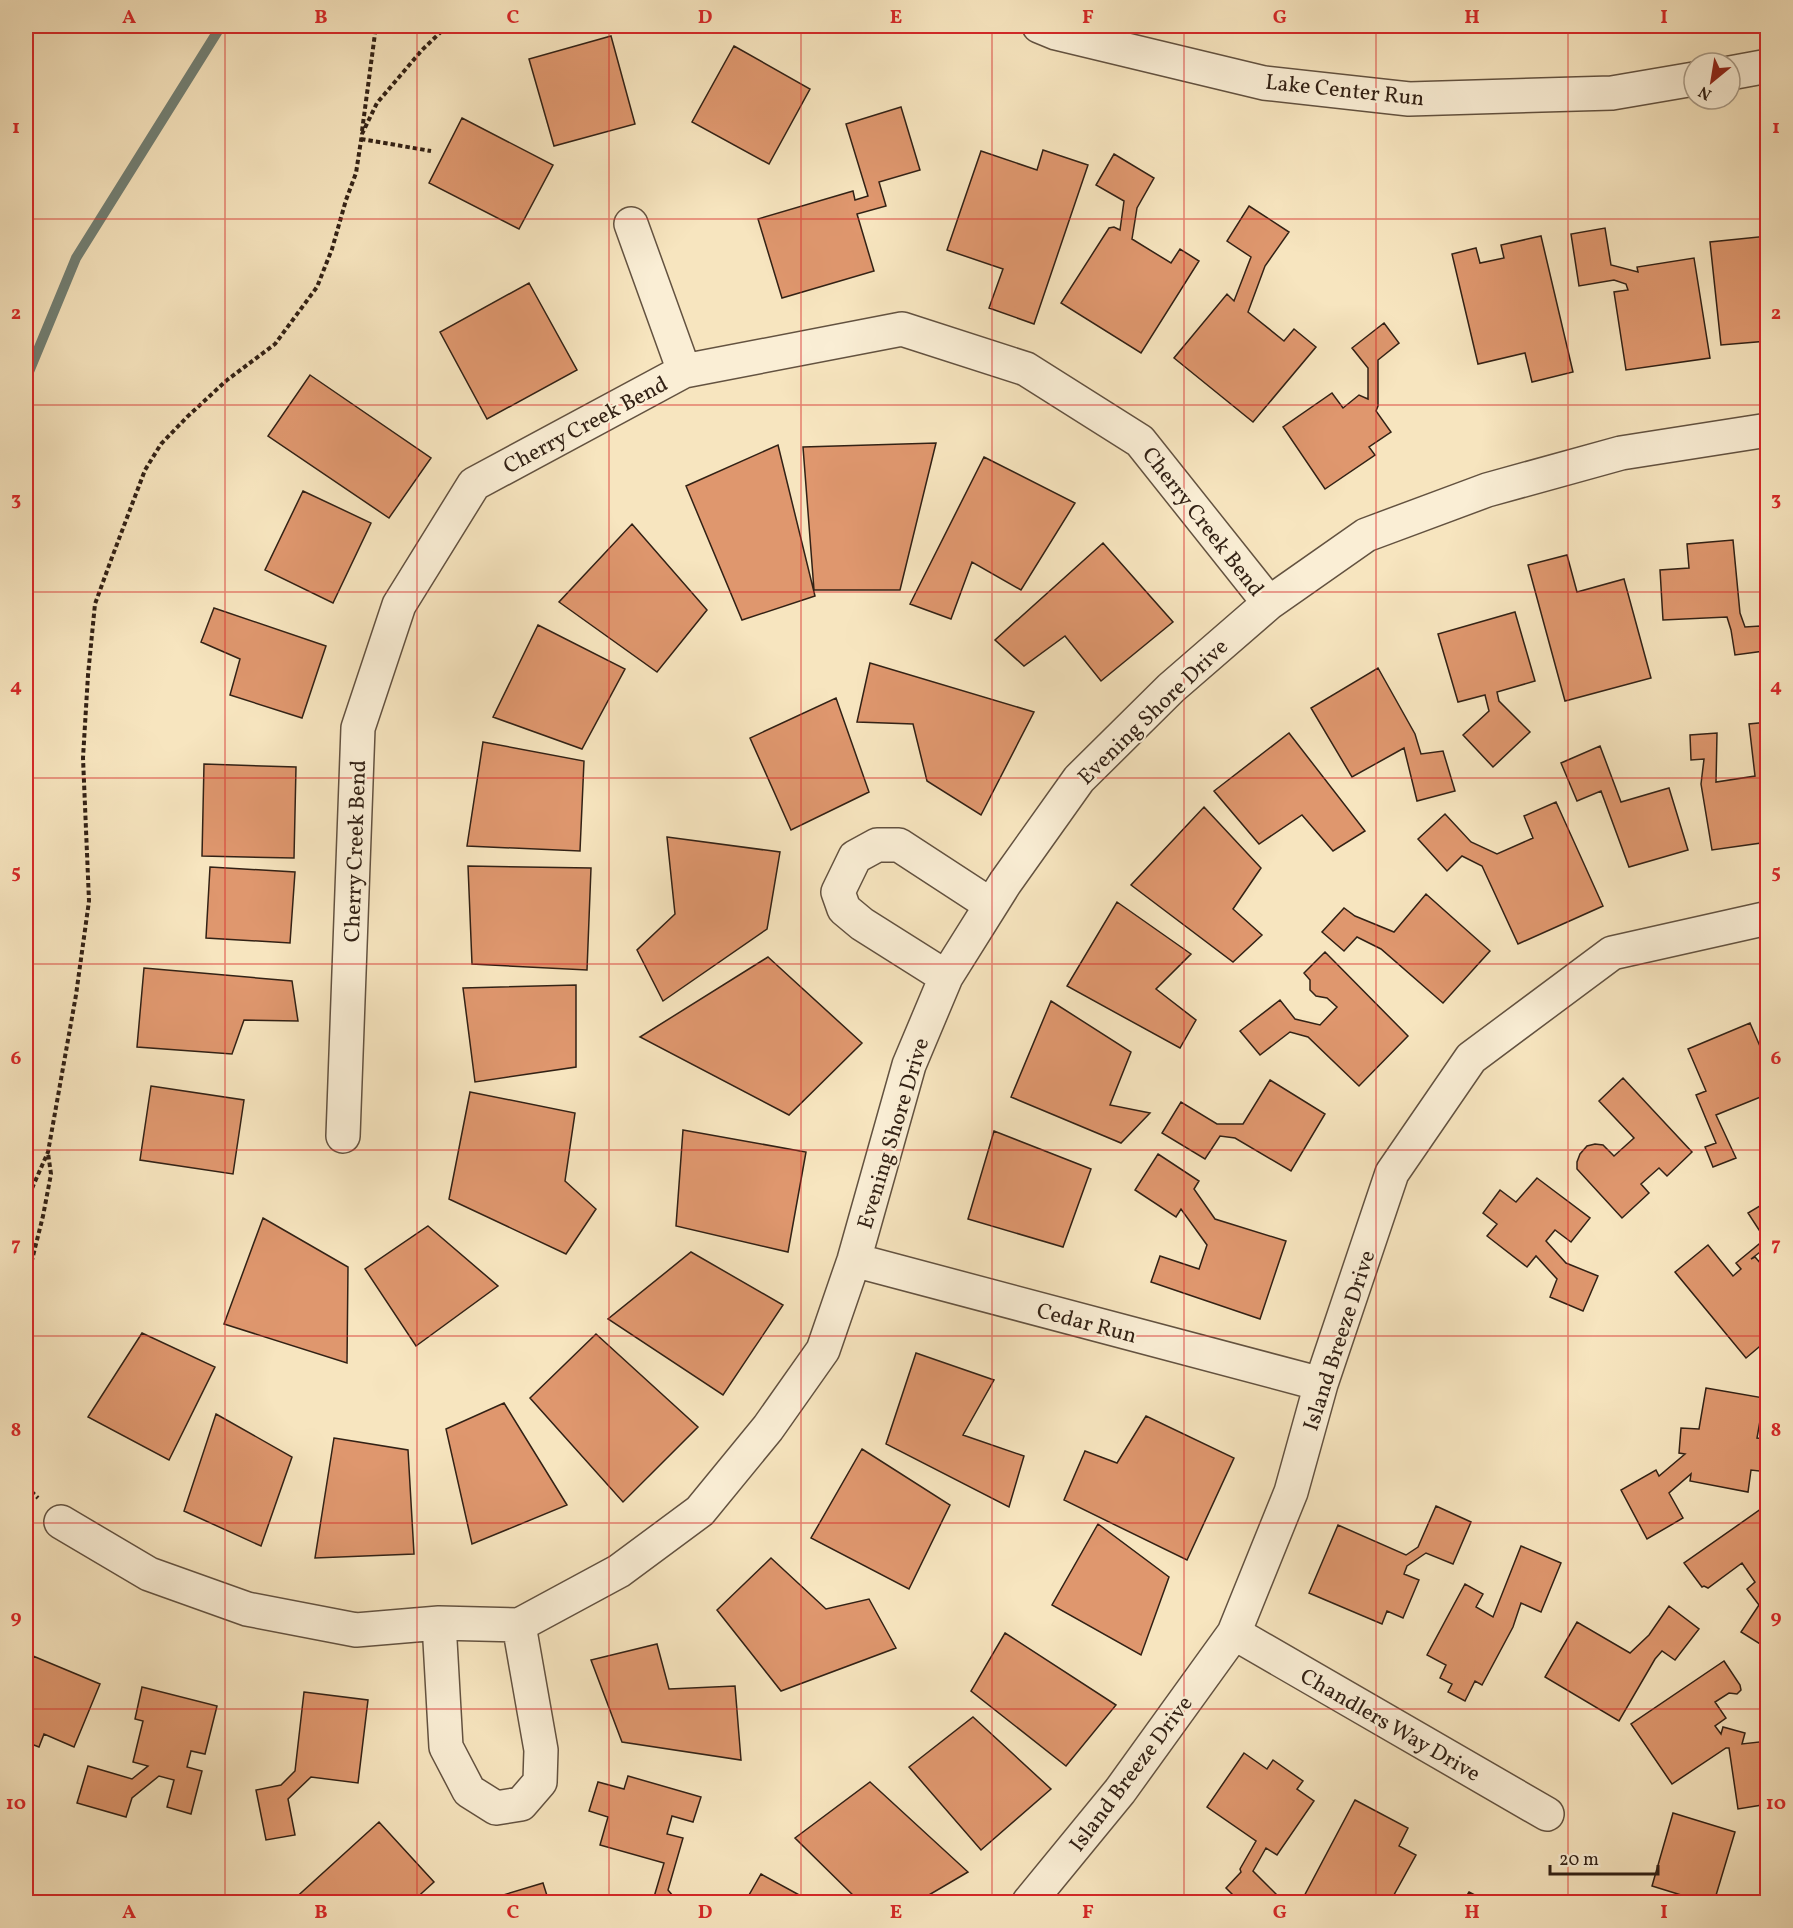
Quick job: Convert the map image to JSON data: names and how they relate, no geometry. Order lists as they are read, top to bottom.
{
  "streets": {
    "street": [
      "Lake Center Run",
      "Cherry Creek Bend",
      "Evening Shore Drive",
      "Cedar Run",
      "Island Breeze Drive",
      "Chandlers Way Drive"
    ]
  },
  "crossings": [
    ["Cherry Creek Bend", "Evening Shore Drive"],
    ["Evening Shore Drive", "Cedar Run"],
    ["Cedar Run", "Island Breeze Drive"],
    ["Island Breeze Drive", "Chandlers Way Drive"]
  ],
  "scale_bar": "20 m",
  "north": "bottom left",
  "grid": {
    "columns": [
      "A",
      "B",
      "C",
      "D",
      "E",
      "F",
      "G",
      "H",
      "I"
    ],
    "rows": [
      "1",
      "2",
      "3",
      "4",
      "5",
      "6",
      "7",
      "8",
      "9",
      "10"
    ]
  }
}
